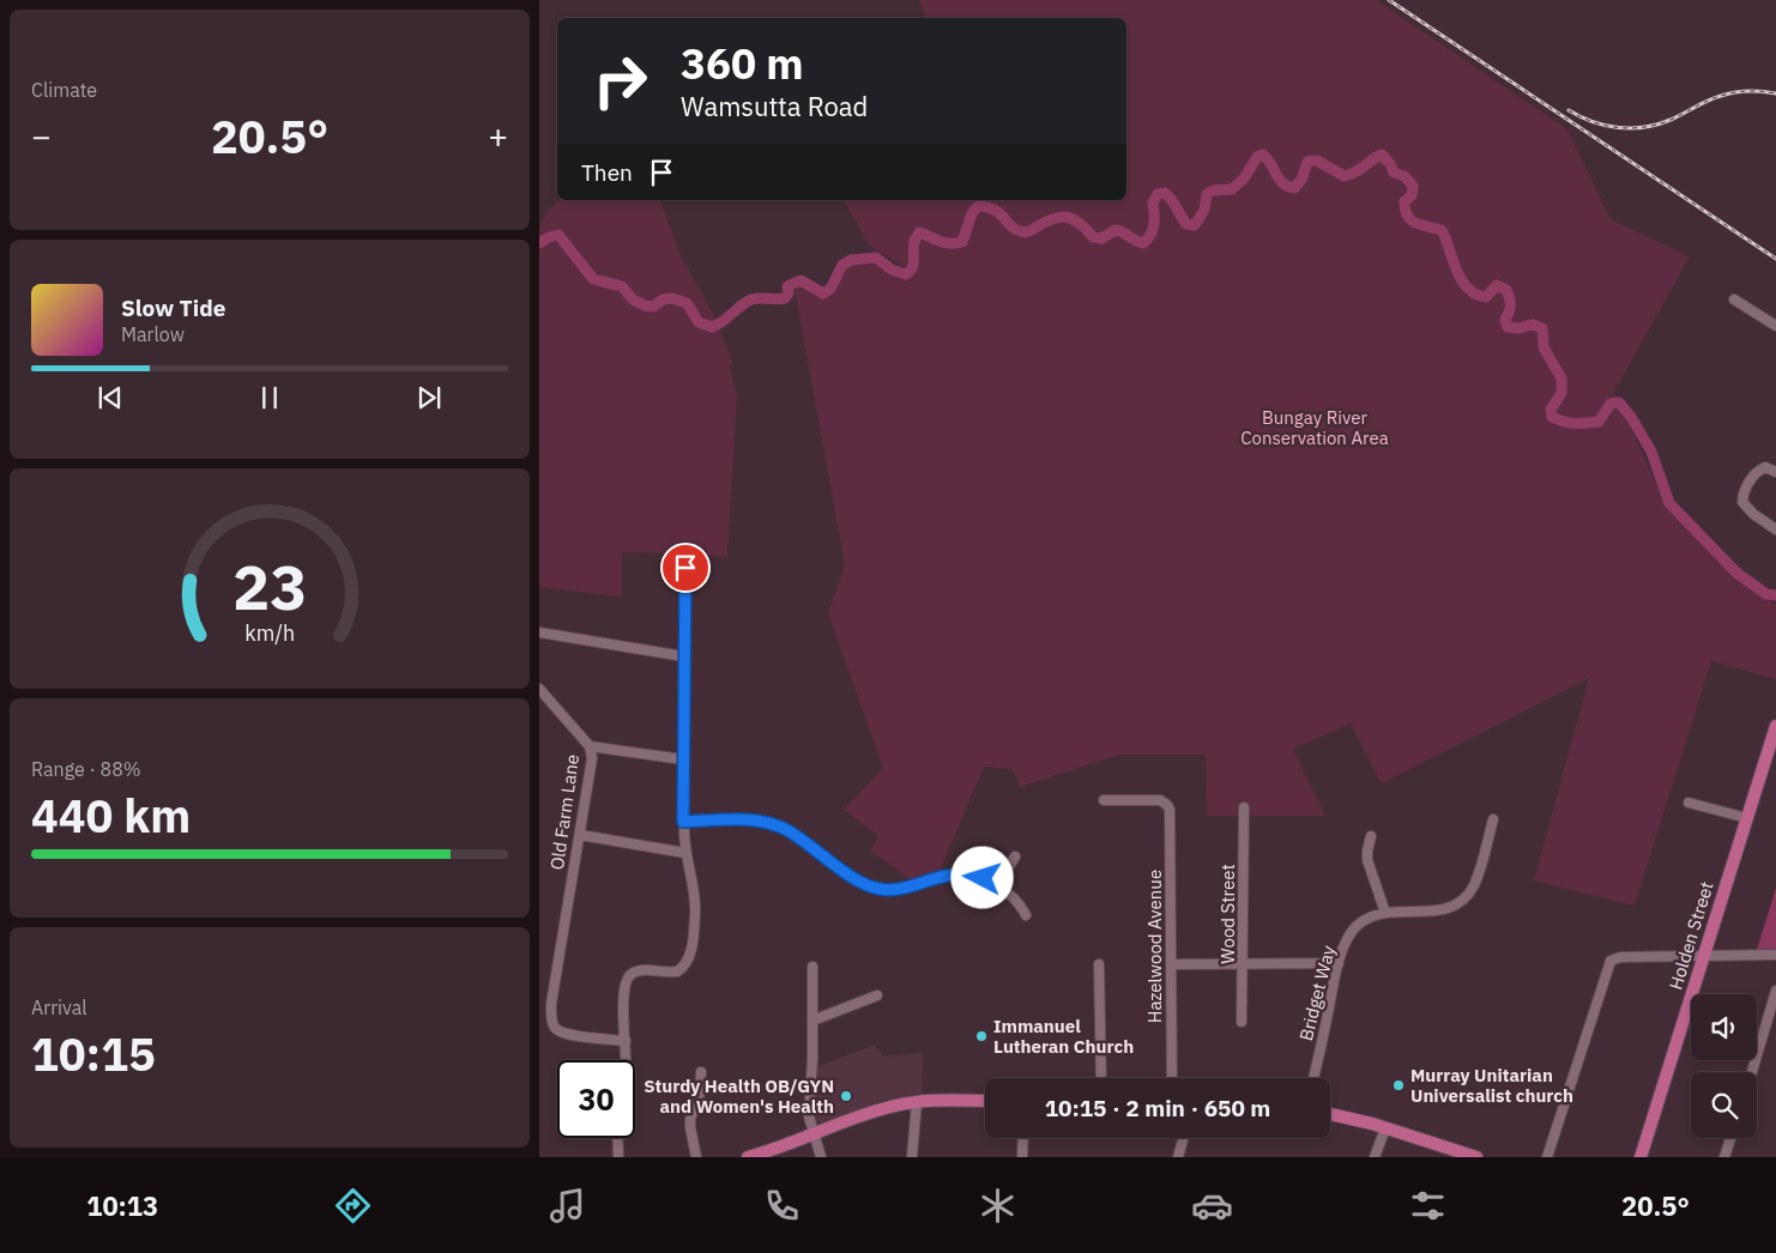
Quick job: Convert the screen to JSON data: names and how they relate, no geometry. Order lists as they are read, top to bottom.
{
  "streets": {
    "main road": ["Holden Street"],
    "street": [
      "Old Farm Lane",
      "Wood Street",
      "Hazelwood Avenue",
      "Bridget Way"
    ]
  },
  "parks": ["Bungay River Conservation Area"],
  "places": ["Immanuel Lutheran Church", "Murray Unitarian Universalist church", "Sturdy Health OB/GYN and Women's Health"],
  "page": {
    "tile": [
      "Climate",
      ["Range · 88%", "440 km"],
      ["Arrival", "10:15"]
    ],
    "turn": ["360 m", "Wamsutta Road"],
    "heat": ["−", "20.5°", "+"],
    "then": "Then",
    "song": ["Slow Tide", "Marlow"],
    "limit": "30",
    "trip": "10:15 · 2 min · 650 m",
    "tabs": ["10:13", "20.5°"],
    "gauge": ["23", "km/h"]
  }
}
